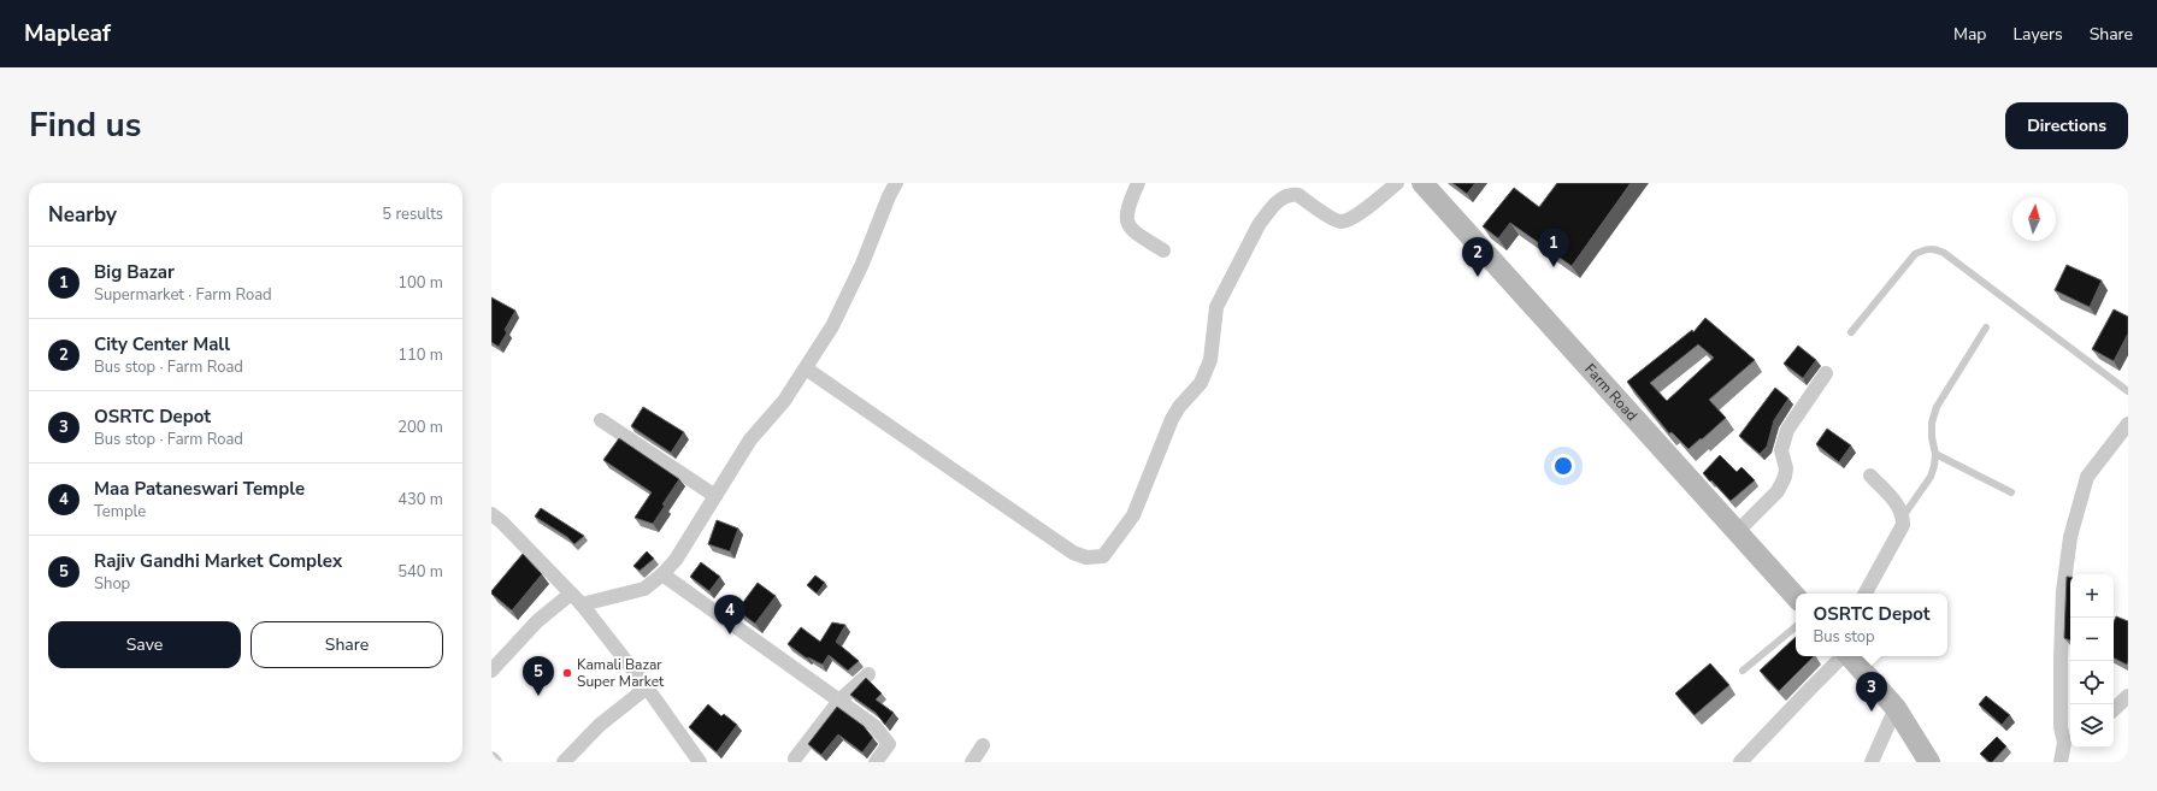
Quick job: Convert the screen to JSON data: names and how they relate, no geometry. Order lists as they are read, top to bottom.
{
  "streets": {
    "main road": ["Farm Road"]
  },
  "places": ["Kamali Bazar Super Market"],
  "north": "top",
  "page": {
    "header": "Mapleaf",
    "nav": ["Map", "Layers", "Share"],
    "title": "Find us",
    "buttons": [
      "Directions",
      ["Save", "Share"]
    ],
    "heading": ["Nearby", "5 results"],
    "pins": [
      "1",
      "2",
      "4",
      "5",
      "3"
    ],
    "list": [
      {
        "mark": "1",
        "name": "Big Bazar",
        "note": "Supermarket · Farm Road",
        "value": "100 m"
      },
      {
        "mark": "2",
        "name": "City Center Mall",
        "note": "Bus stop · Farm Road",
        "value": "110 m"
      },
      {
        "mark": "3",
        "name": "OSRTC Depot",
        "note": "Bus stop · Farm Road",
        "value": "200 m"
      },
      {
        "mark": "4",
        "name": "Maa Pataneswari Temple",
        "note": "Temple",
        "value": "430 m"
      },
      {
        "mark": "5",
        "name": "Rajiv Gandhi Market Complex",
        "note": "Shop",
        "value": "540 m"
      }
    ],
    "map_buttons": ["+", "−"],
    "popup": ["OSRTC Depot", "Bus stop"]
  }
}
